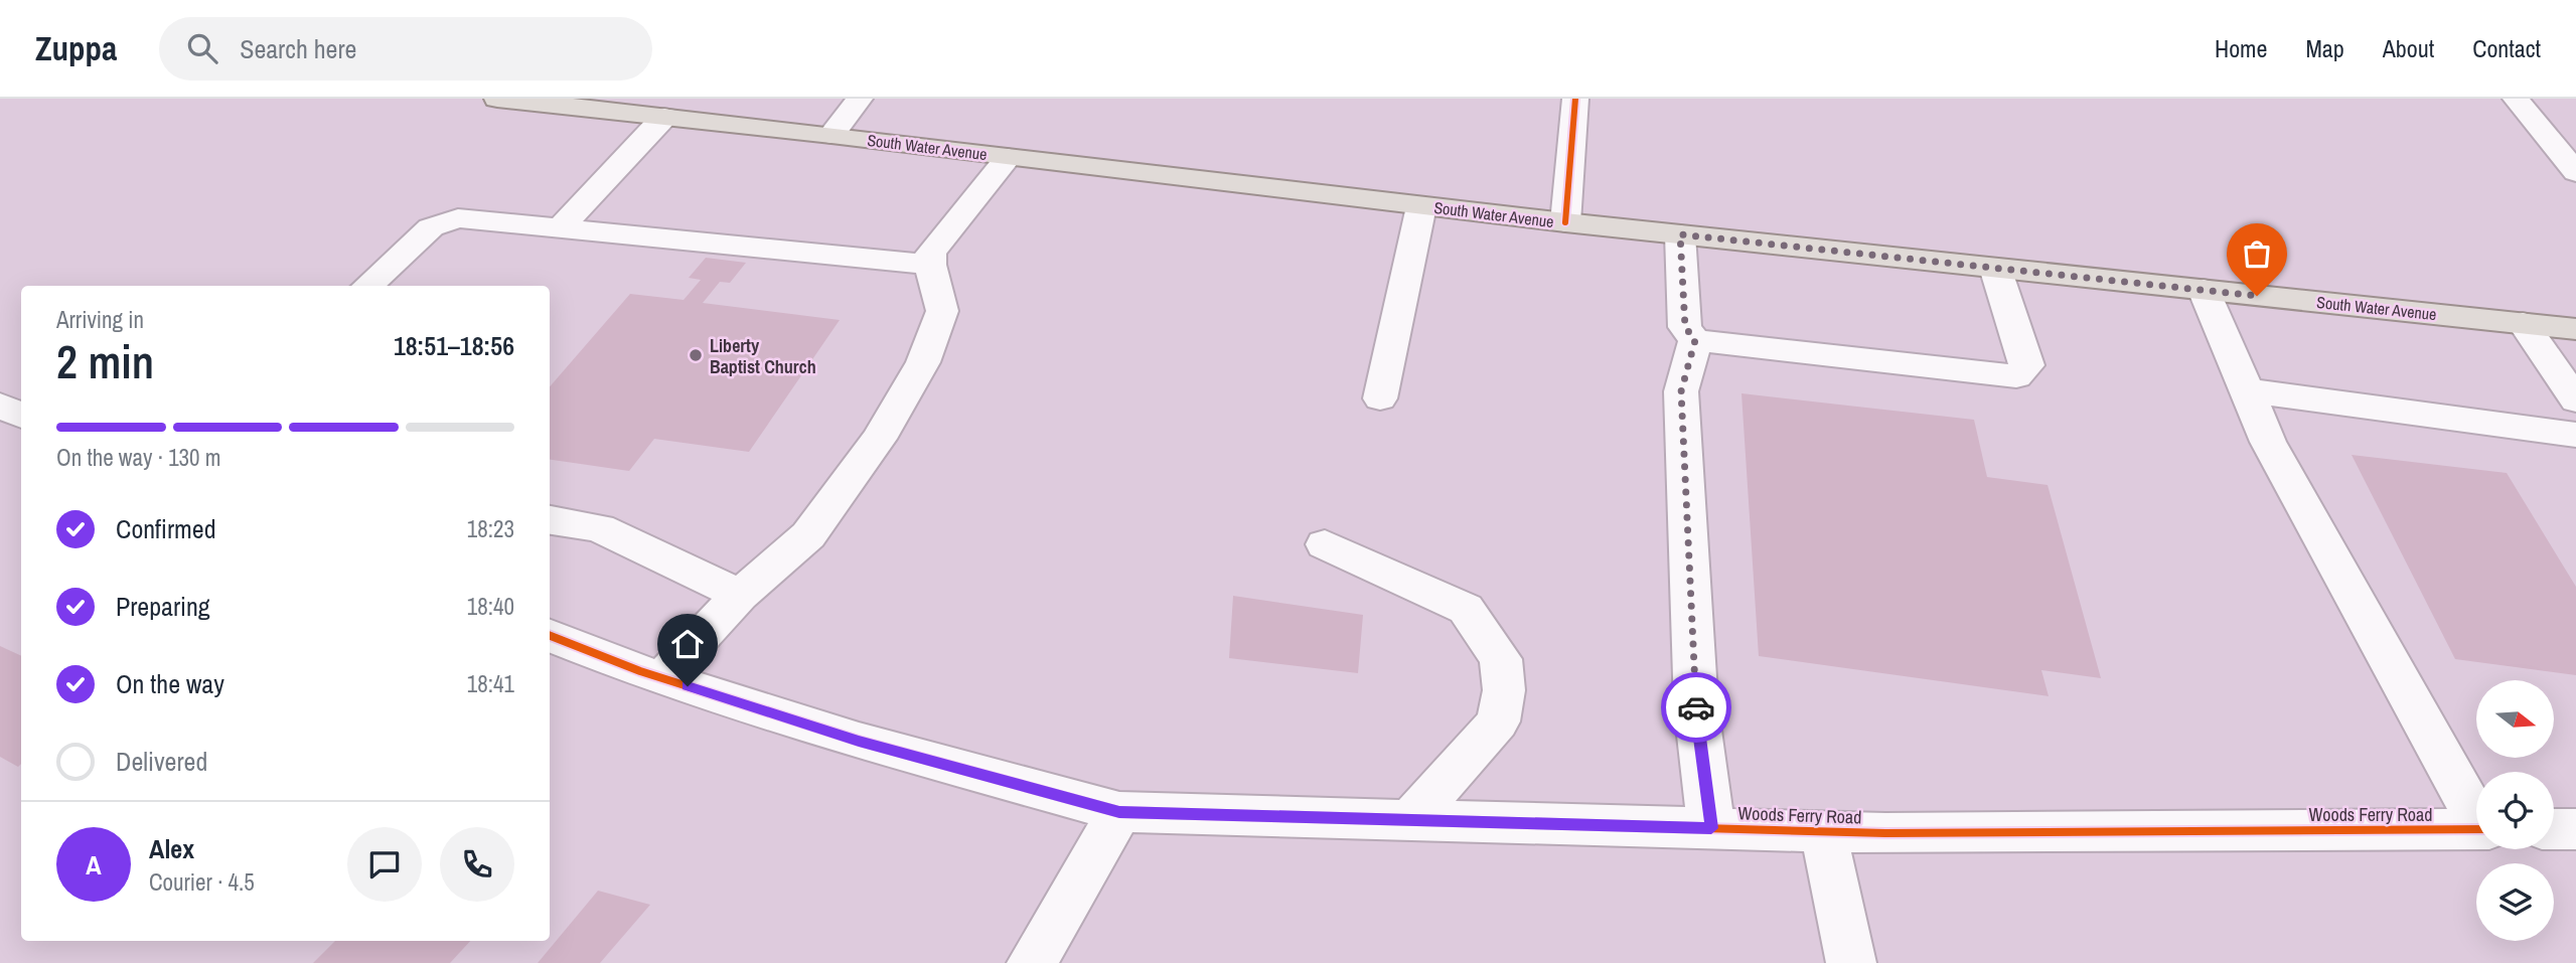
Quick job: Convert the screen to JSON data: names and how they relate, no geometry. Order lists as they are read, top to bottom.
{
  "streets": {
    "main road": ["South Water Avenue"],
    "street": ["Woods Ferry Road"]
  },
  "places": ["Liberty Baptist Church"],
  "north": "right",
  "page": {
    "header": "Zuppa",
    "search": "Search here",
    "nav": [
      "Home",
      "Map",
      "About",
      "Contact"
    ],
    "heading": ["2 min", "Arriving in", "18:51–18:56"],
    "panel": ["Alex", "Courier · 4.5"],
    "bar": "On the way · 130 m",
    "list": [
      ["Confirmed", "18:23"],
      ["Preparing", "18:40"],
      ["On the way", "18:41"],
      "Delivered"
    ],
    "round": "A"
  }
}
